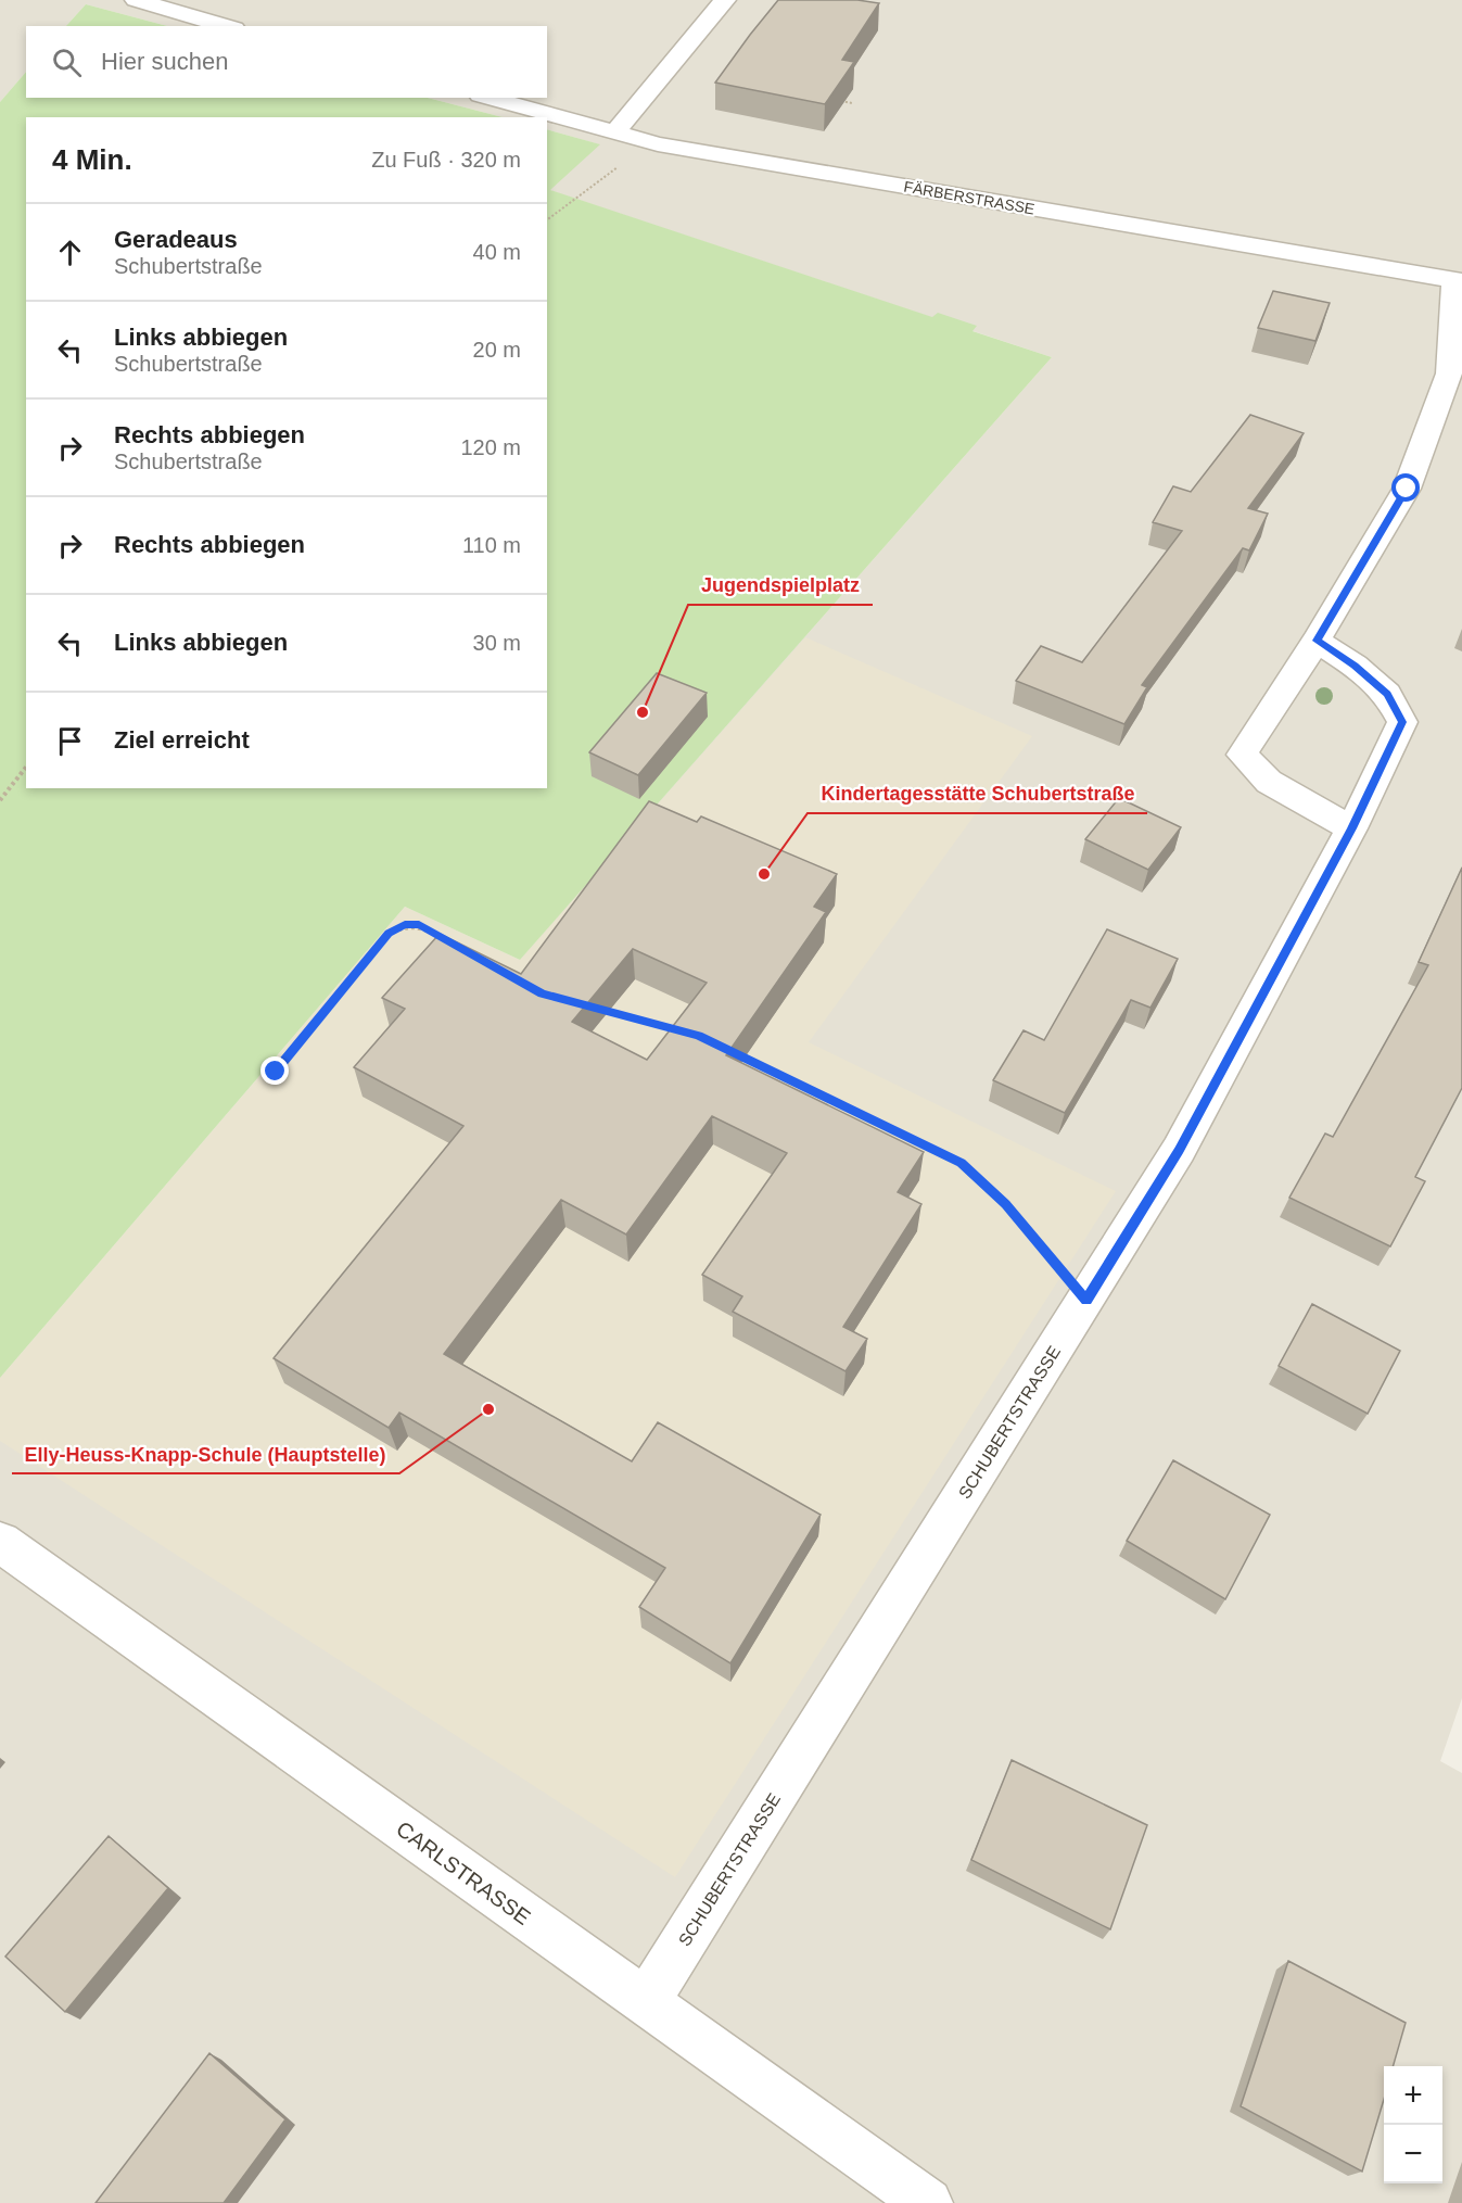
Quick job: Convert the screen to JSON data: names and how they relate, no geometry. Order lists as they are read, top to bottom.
{
  "streets": {
    "street": ["FÄRBERSTRASSE", "SCHUBERTSTRASSE", "CARLSTRASSE"]
  },
  "crossings": [
    ["SCHUBERTSTRASSE", "CARLSTRASSE"]
  ],
  "places": ["Jugendspielplatz", "Kindertagesstätte Schubertstraße", "Elly-Heuss-Knapp-Schule (Hauptstelle)"],
  "page": {
    "search": "Hier suchen",
    "heading": ["4 Min.", "Zu Fuß · 320 m"],
    "list": [
      ["Geradeaus", "Schubertstraße", "40 m"],
      ["Links abbiegen", "Schubertstraße", "20 m"],
      ["Rechts abbiegen", "Schubertstraße", "120 m"],
      ["Rechts abbiegen", "110 m"],
      ["Links abbiegen", "30 m"],
      "Ziel erreicht"
    ],
    "map_buttons": ["+", "−"]
  }
}
